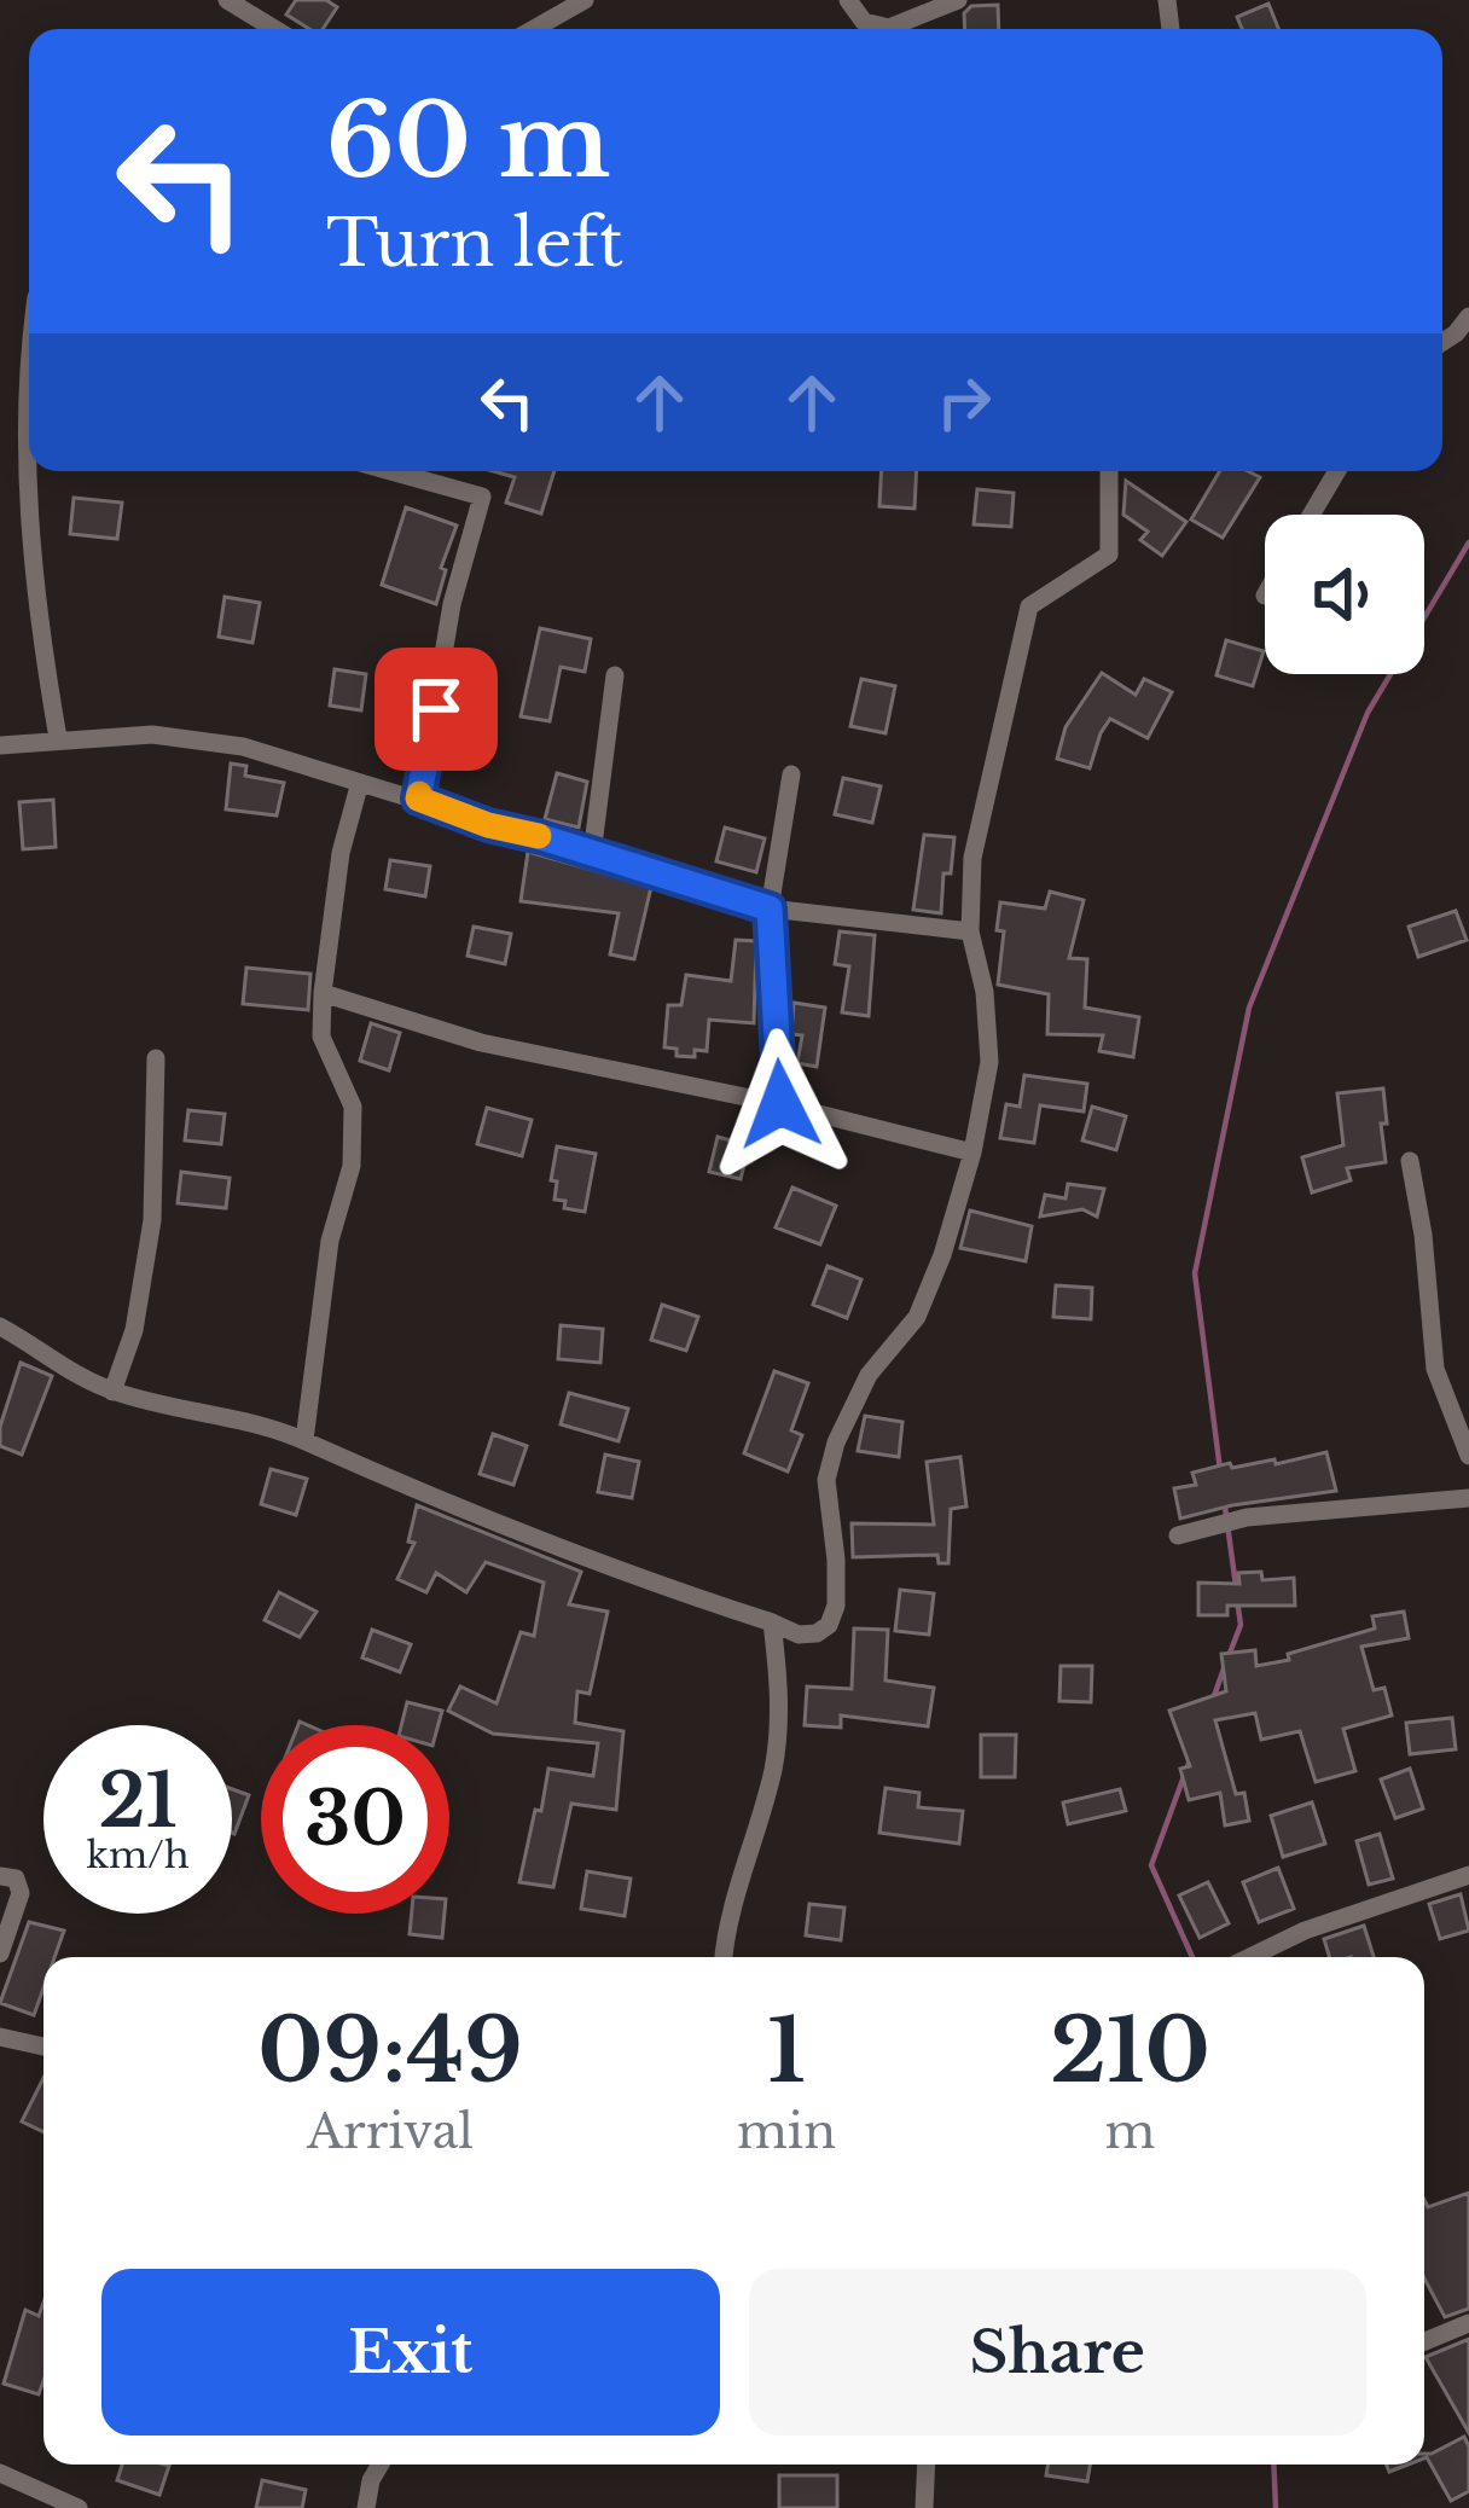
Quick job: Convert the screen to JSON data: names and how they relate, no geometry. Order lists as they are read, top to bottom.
{
  "page": {
    "turn": ["60 m", "Turn left"],
    "speed": "21 km/h",
    "limit": "30",
    "eta": [
      "09:49",
      "Arrival",
      "1",
      "min",
      "210",
      "m"
    ],
    "buttons": ["Exit", "Share"]
  }
}
